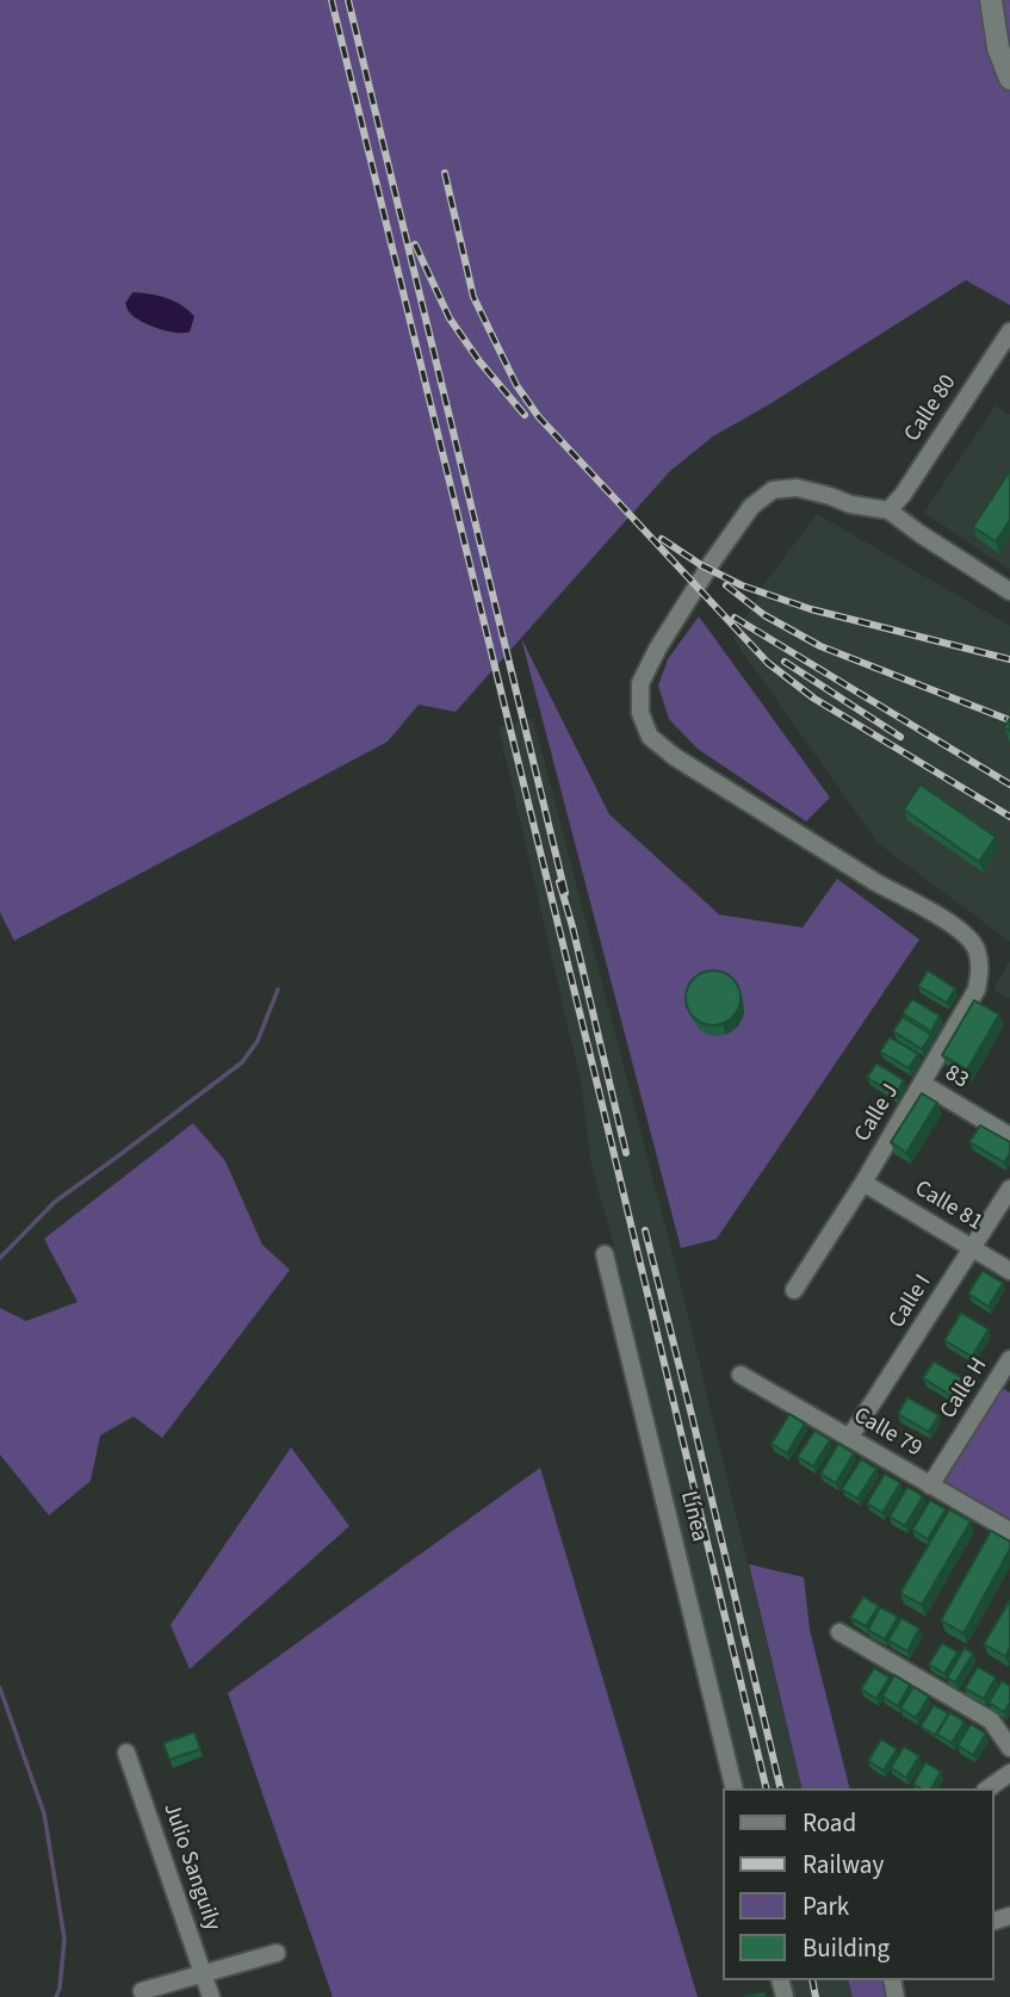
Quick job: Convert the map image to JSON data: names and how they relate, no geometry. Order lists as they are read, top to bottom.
{
  "streets": {
    "street": [
      "Calle 80",
      "83",
      "Calle J",
      "Calle 81",
      "Calle I",
      "Calle H",
      "Calle 79",
      "Línea",
      "Julio Sanguily"
    ]
  },
  "crossings": [
    ["Calle 80", "Calle J"],
    ["83", "Calle J"],
    ["Calle J", "Calle 81"],
    ["Calle 81", "Calle I"],
    ["Calle I", "Calle 79"],
    ["Calle H", "Calle 79"]
  ],
  "legend": [
    "Road",
    "Railway",
    "Park",
    "Building"
  ]
}
